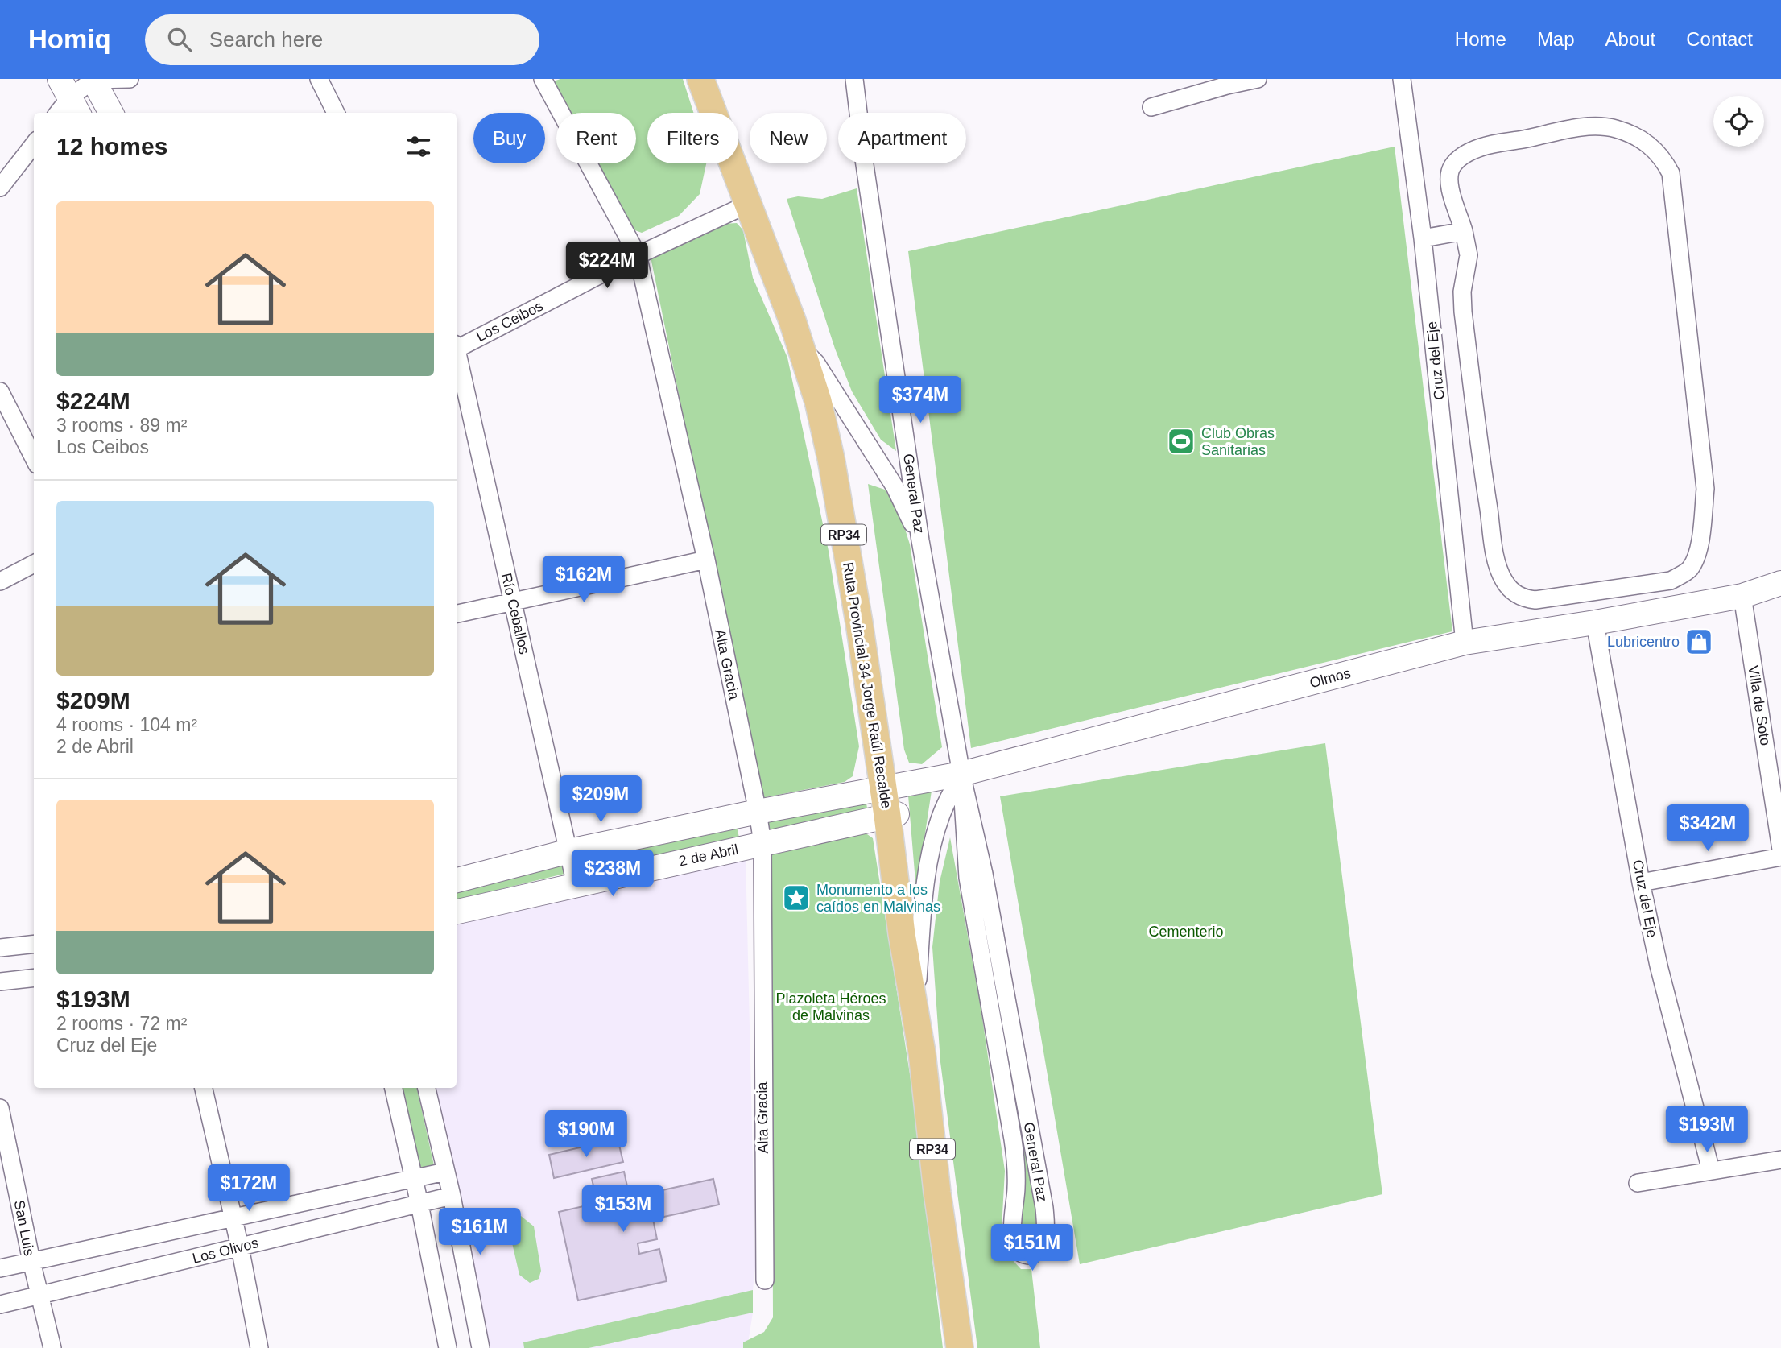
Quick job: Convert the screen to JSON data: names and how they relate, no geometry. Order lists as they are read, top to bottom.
{
  "streets": {
    "main road": ["RP34", "Ruta Provincial 34 Jorge Raúl Recalde"],
    "street": [
      "Los Ceibos",
      "Cruz del Eje",
      "General Paz",
      "Río Ceballos",
      "Alta Gracia",
      "Olmos",
      "Villa de Soto",
      "2 de Abril",
      "San Luis",
      "Los Olivos"
    ]
  },
  "crossings": [
    ["Los Ceibos", "Alta Gracia"],
    ["Los Ceibos", "Ruta Provincial 34 Jorge Raúl Recalde"],
    ["Cruz del Eje", "Olmos"],
    ["General Paz", "Olmos"],
    ["Río Ceballos", "2 de Abril"],
    ["Alta Gracia", "2 de Abril"],
    ["Olmos", "Ruta Provincial 34 Jorge Raúl Recalde"],
    ["Olmos", "Villa de Soto"],
    ["Ruta Provincial 34 Jorge Raúl Recalde", "2 de Abril"],
    ["San Luis", "Los Olivos"]
  ],
  "parks": ["Cementerio", "Plazoleta Héroes de Malvinas"],
  "places": {
    "sports": ["Club Obras Sanitarias"],
    "shop": ["Lubricentro"],
    "place": ["Monumento a los caídos en Malvinas"]
  },
  "page": {
    "header": "Homiq",
    "search": "Search here",
    "nav": [
      "Home",
      "Map",
      "About",
      "Contact"
    ],
    "chip": [
      "Buy",
      "Rent",
      "Filters",
      "New",
      "Apartment"
    ],
    "heading": "12 homes",
    "list": [
      {
        "name": "$224M",
        "note": "3 rooms · 89 m² · Los Ceibos"
      },
      {
        "name": "$209M",
        "note": "4 rooms · 104 m² · 2 de Abril"
      },
      {
        "name": "$193M",
        "note": "2 rooms · 72 m² · Cruz del Eje"
      }
    ],
    "price": [
      "$224M",
      "$374M",
      "$162M",
      "$209M",
      "$342M",
      "$238M",
      "$193M",
      "$190M",
      "$172M",
      "$153M",
      "$161M",
      "$151M"
    ]
  }
}
